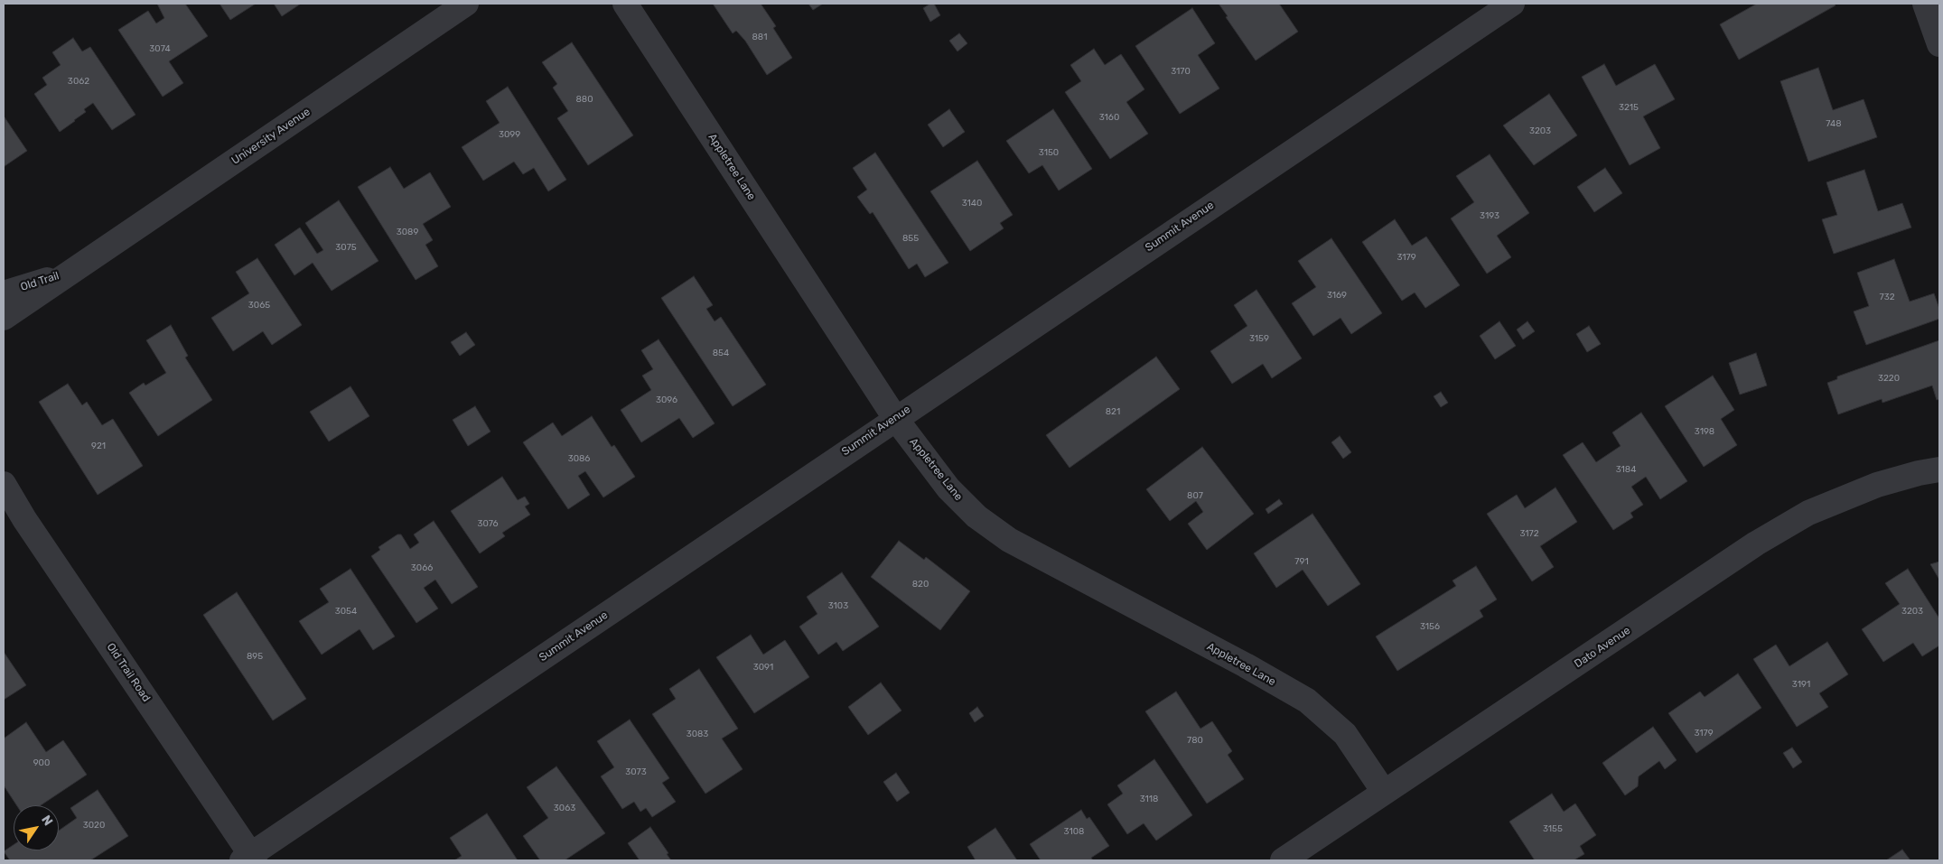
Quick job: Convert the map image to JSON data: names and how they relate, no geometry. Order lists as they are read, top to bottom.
{
  "streets": {
    "street": [
      "University Avenue",
      "Appletree Lane",
      "Summit Avenue",
      "Old Trail",
      "Dato Avenue",
      "Old Trail Road"
    ]
  },
  "crossings": [
    ["University Avenue", "Old Trail"],
    ["Appletree Lane", "Summit Avenue"],
    ["Appletree Lane", "Dato Avenue"],
    ["Summit Avenue", "Old Trail Road"]
  ],
  "house_numbers": [
    "881",
    "3074",
    "3170",
    "3062",
    "880",
    "3215",
    "3160",
    "748",
    "3203",
    "3099",
    "3150",
    "3140",
    "3193",
    "3089",
    "855",
    "3075",
    "3179",
    "3169",
    "732",
    "3065",
    "3159",
    "854",
    "3220",
    "3096",
    "821",
    "3198",
    "921",
    "3086",
    "3184",
    "807",
    "3076",
    "3172",
    "791",
    "3066",
    "820",
    "3103",
    "3054",
    "3203",
    "3156",
    "895",
    "3091",
    "3191",
    "3179",
    "3083",
    "780",
    "900",
    "3073",
    "3118",
    "3063",
    "3020",
    "3155",
    "3108"
  ],
  "north": "top right"
}
